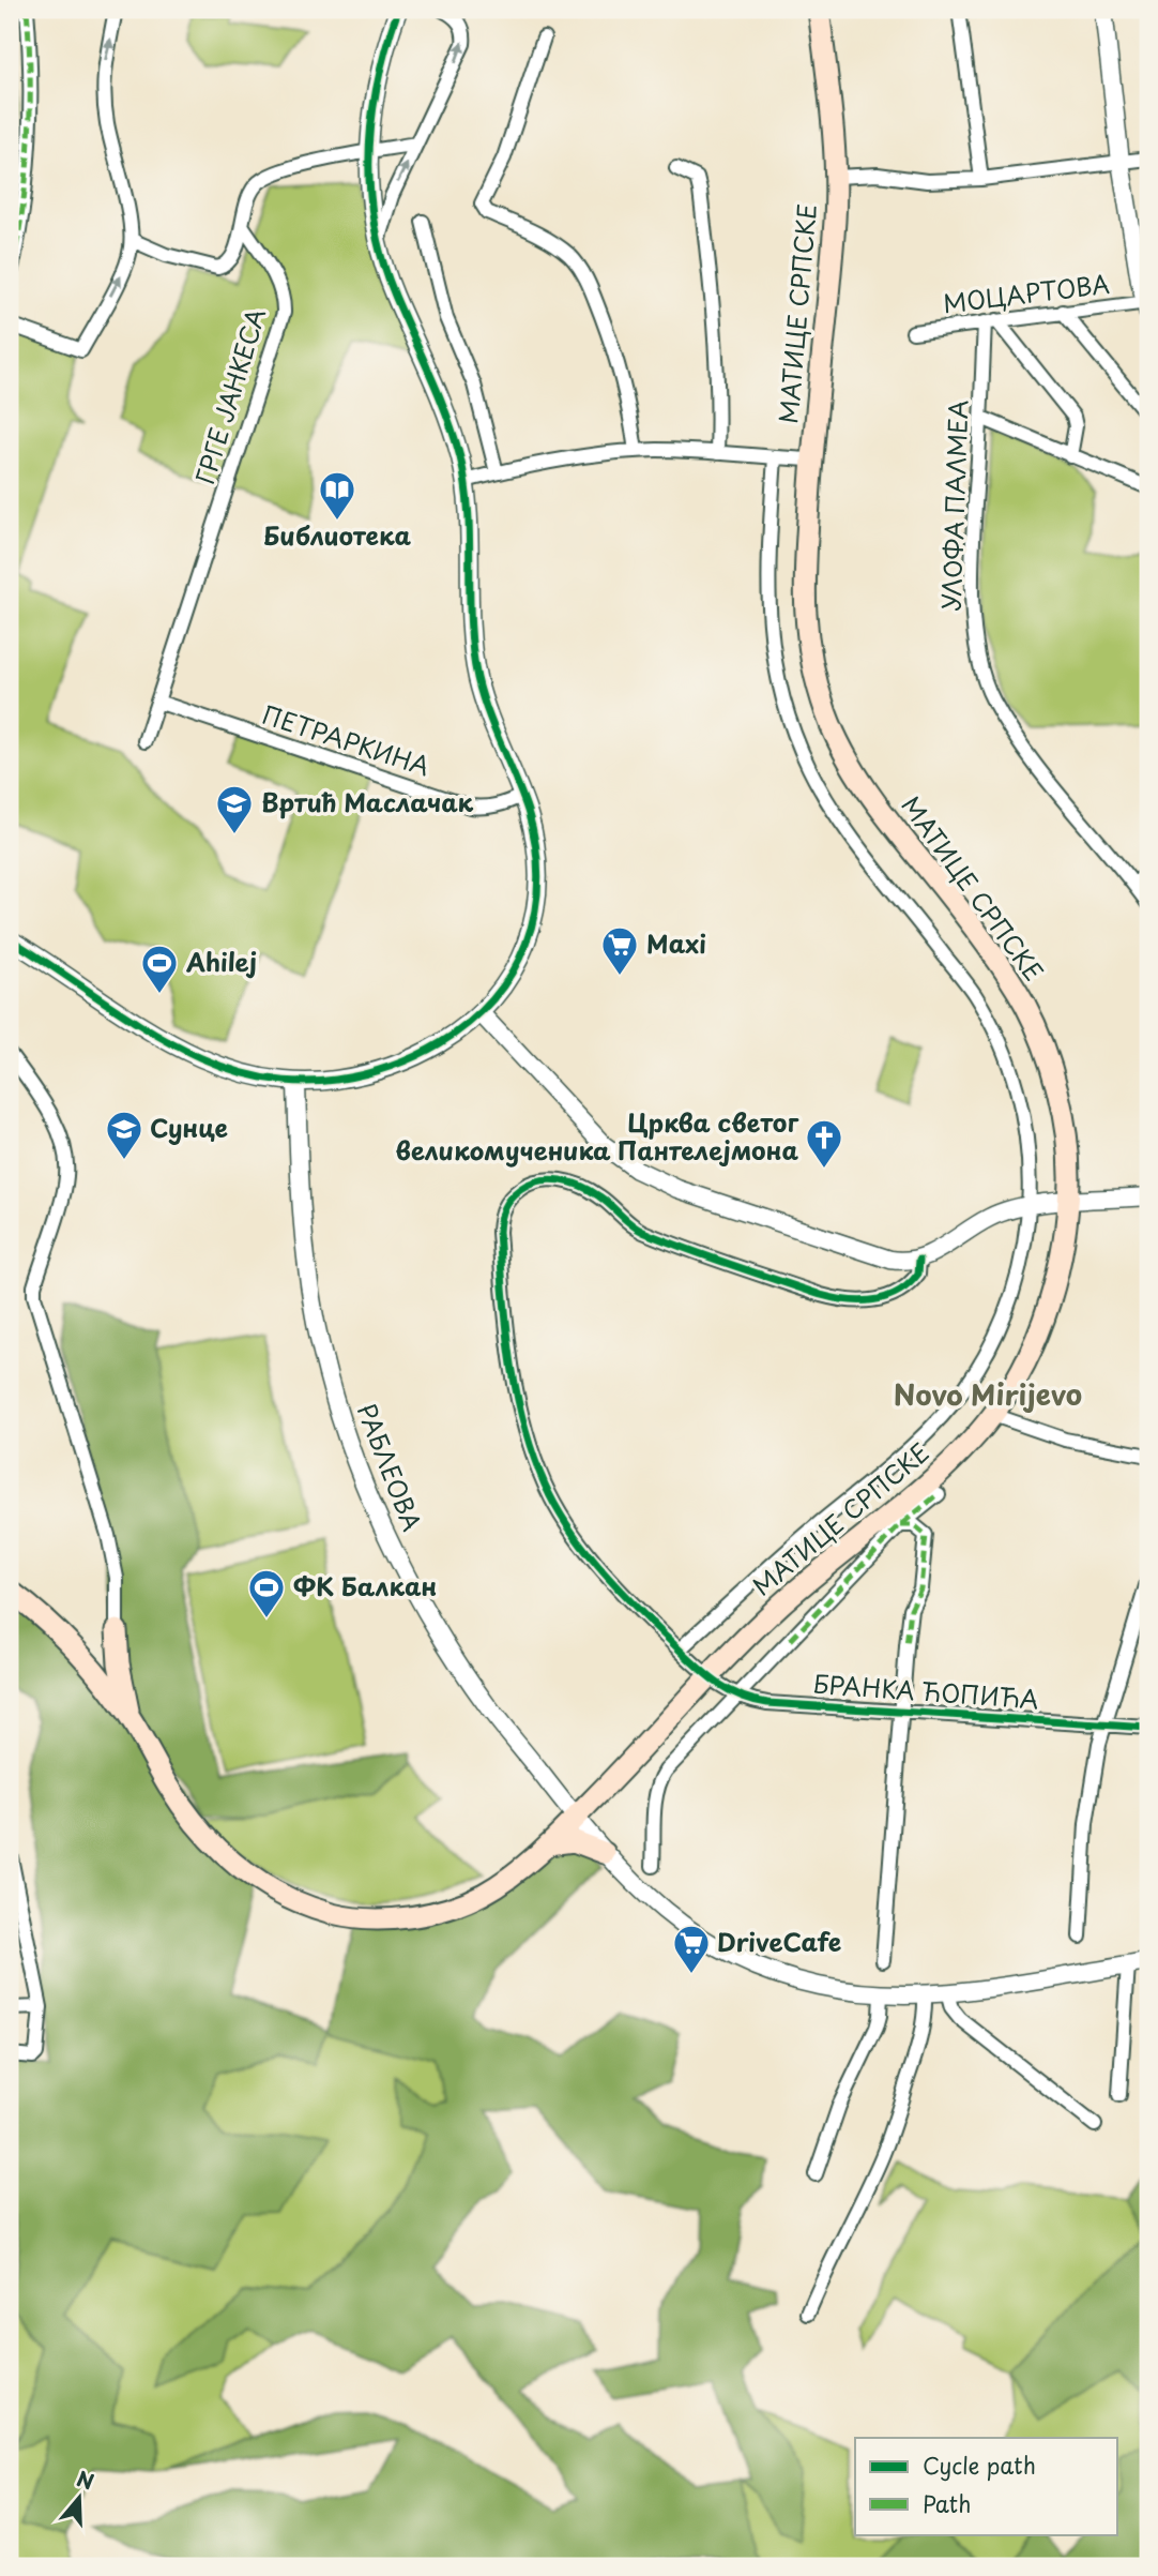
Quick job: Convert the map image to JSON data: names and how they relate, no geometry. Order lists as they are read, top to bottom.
{
  "streets": {
    "main road": ["МАТИЦЕ СРПСКЕ"],
    "street": [
      "МОЦАРТОВА",
      "ГРГЕ ЈАНКЕСА",
      "УЛОФА ПАЛМЕА",
      "ПЕТРАРКИНА",
      "РАБЛЕОВА",
      "БРАНКА ЋОПИЋА"
    ]
  },
  "crossings": [
    ["МОЦАРТОВА", "УЛОФА ПАЛМЕА"],
    ["МАТИЦЕ СРПСКЕ", "РАБЛЕОВА"],
    ["МАТИЦЕ СРПСКЕ", "БРАНКА ЋОПИЋА"],
    ["ГРГЕ ЈАНКЕСА", "ПЕТРАРКИНА"]
  ],
  "districts": ["Novo Mirijevo"],
  "places": {
    "library": ["Библиотека"],
    "school or university": ["Вртић Маслачак", "Сунце"],
    "supermarket": ["Maxi", "DriveCafe"],
    "sports": ["Ahilej", "ФК Балкан"],
    "church": ["Црква светог великомученика Пантелејмона"]
  },
  "legend": ["Cycle path", "Path"],
  "north": "top"
}
